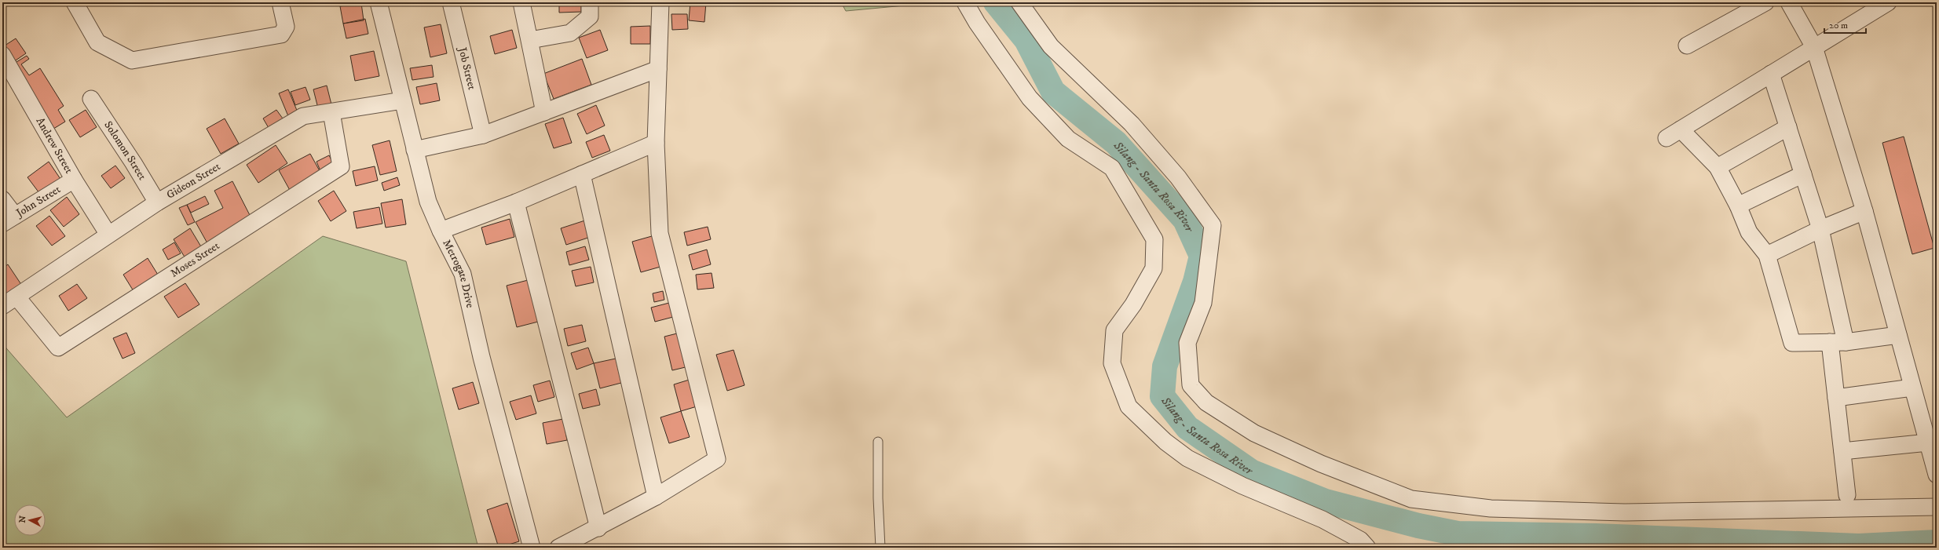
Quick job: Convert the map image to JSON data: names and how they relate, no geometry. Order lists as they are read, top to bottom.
{
  "streets": {
    "street": [
      "Job Street",
      "Andrew Street",
      "Solomon Street",
      "Gideon Street",
      "John Street",
      "Moses Street",
      "Metrogate Drive"
    ]
  },
  "crossings": [
    ["Andrew Street", "Gideon Street"],
    ["Andrew Street", "John Street"],
    ["Solomon Street", "Gideon Street"],
    ["Gideon Street", "Moses Street"],
    ["Gideon Street", "Metrogate Drive"]
  ],
  "water": ["Silang - Santa Rosa River"],
  "scale_bar": "20 m",
  "north": "left"
}
